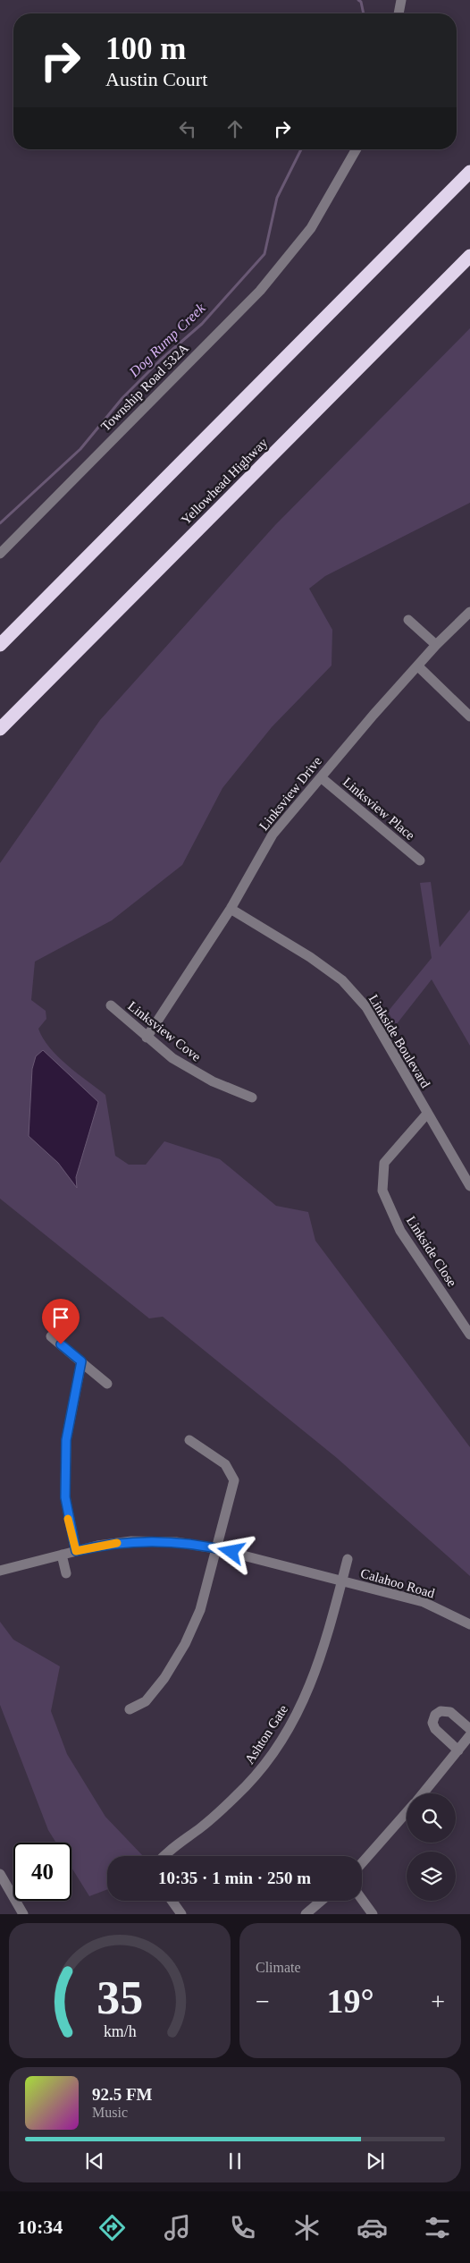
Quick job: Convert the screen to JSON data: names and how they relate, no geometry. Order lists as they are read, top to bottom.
{
  "streets": {
    "highway": ["Yellowhead Highway"],
    "street": [
      "Township Road 532A",
      "Linksview Drive",
      "Linksview Place",
      "Linksview Cove",
      "Linkside Boulevard",
      "Linkside Close",
      "Calahoo Road",
      "Ashton Gate"
    ]
  },
  "crossings": [
    ["Linksview Drive", "Linksview Place"],
    ["Linksview Drive", "Linksview Cove"],
    ["Linksview Drive", "Linkside Boulevard"],
    ["Linkside Boulevard", "Linkside Close"],
    ["Calahoo Road", "Ashton Gate"]
  ],
  "water": ["Dog Rump Creek"],
  "page": {
    "turn": ["100 m", "Austin Court"],
    "limit": "40",
    "trip": "10:35 · 1 min · 250 m",
    "tile": "Climate",
    "heat": ["−", "19°", "+"],
    "song": ["92.5 FM", "Music"],
    "tabs": "10:34",
    "gauge": ["35", "km/h"]
  }
}
